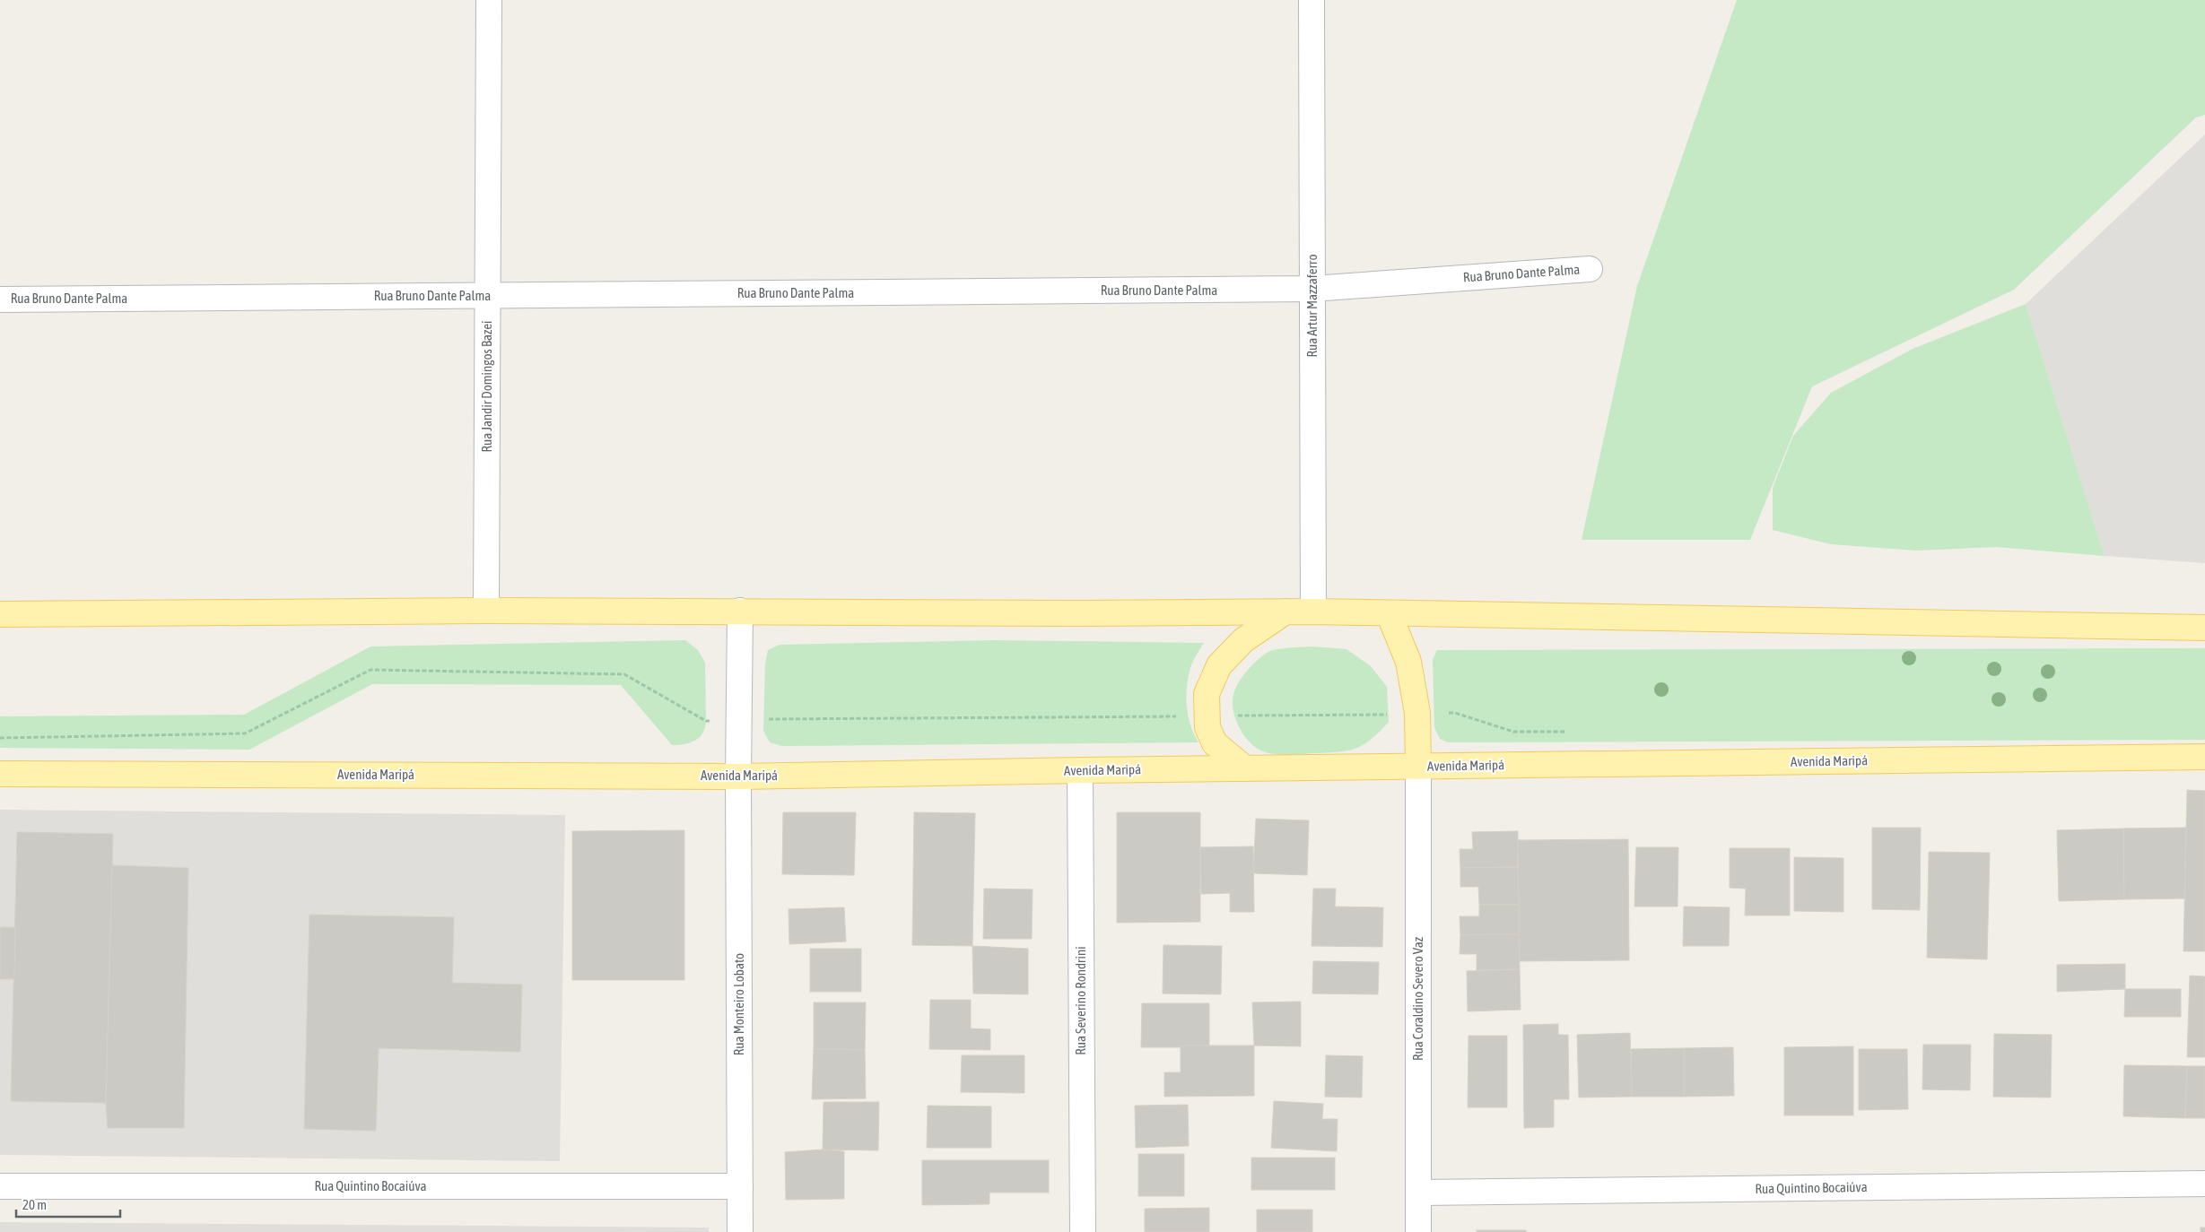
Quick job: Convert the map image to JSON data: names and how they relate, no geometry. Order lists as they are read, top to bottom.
{
  "streets": {
    "main road": ["Avenida Maripá"],
    "street": [
      "Rua Bruno Dante Palma",
      "Rua Artur Mazzaferro",
      "Rua Jandir Domingos Bazei",
      "Rua Coraldino Severo Vaz",
      "Rua Severino Rondrini",
      "Rua Monteiro Lobato",
      "Rua Quintino Bocaiúva"
    ]
  },
  "crossings": [
    ["Rua Bruno Dante Palma", "Rua Artur Mazzaferro"],
    ["Rua Bruno Dante Palma", "Rua Jandir Domingos Bazei"],
    ["Avenida Maripá", "Rua Coraldino Severo Vaz"],
    ["Avenida Maripá", "Rua Severino Rondrini"],
    ["Avenida Maripá", "Rua Monteiro Lobato"],
    ["Rua Coraldino Severo Vaz", "Rua Quintino Bocaiúva"],
    ["Rua Monteiro Lobato", "Rua Quintino Bocaiúva"]
  ],
  "scale_bar": "20 m"
}
